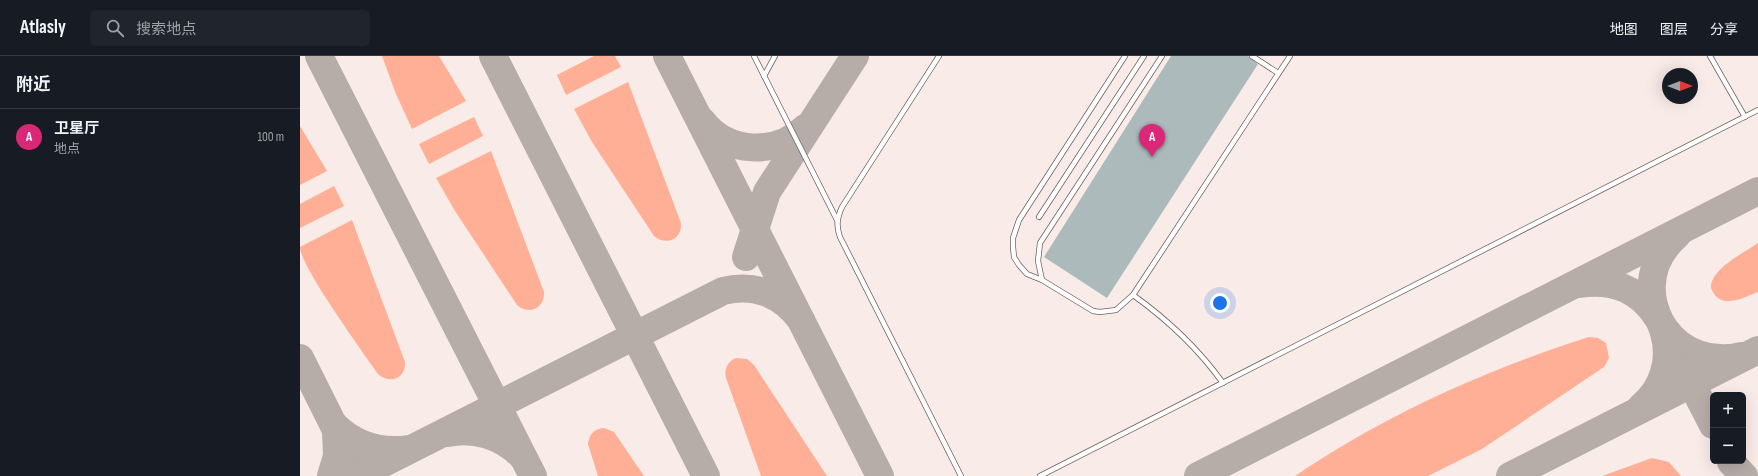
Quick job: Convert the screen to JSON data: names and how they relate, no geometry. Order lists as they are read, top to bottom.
{
  "north": "right",
  "page": {
    "header": "Atlasly",
    "search": "搜索地点",
    "nav": ["地图", "图层", "分享"],
    "heading": "附近",
    "list": [
      {
        "mark": "A",
        "name": "卫星厅",
        "note": "地点",
        "value": "100 m"
      }
    ],
    "pins": "A",
    "map_buttons": ["+", "−"]
  }
}
